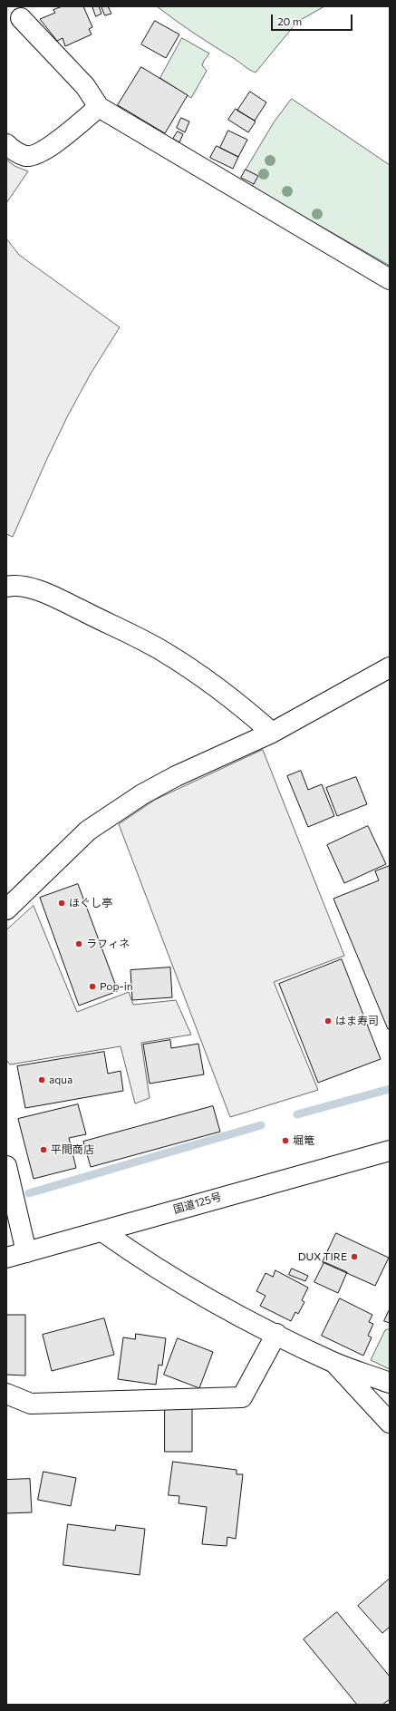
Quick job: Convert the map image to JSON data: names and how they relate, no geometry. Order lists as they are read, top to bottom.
{
  "streets": {
    "main road": ["国道125号"]
  },
  "places": [
    "ほぐし亭",
    "ラフィネ",
    "Pop-in",
    "はま寿司",
    "aqua",
    "堀篭",
    "平間商店",
    "DUX TIRE"
  ],
  "scale_bar": "20 m"
}
